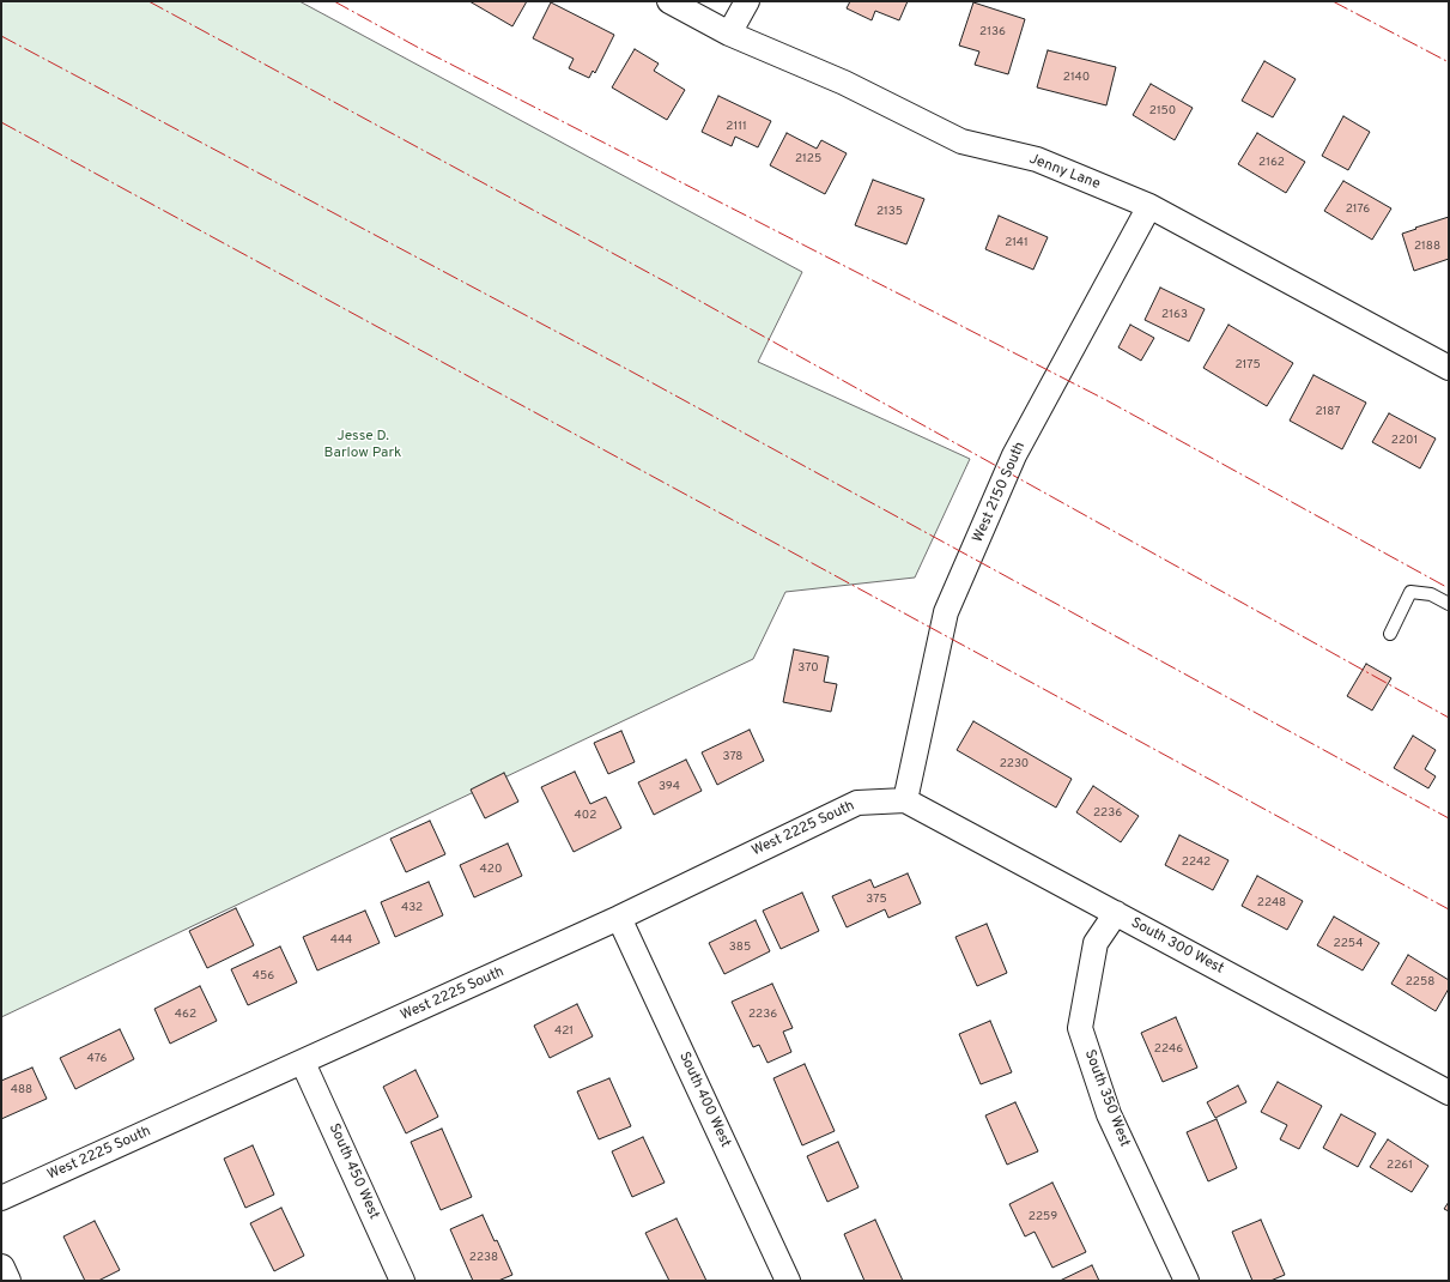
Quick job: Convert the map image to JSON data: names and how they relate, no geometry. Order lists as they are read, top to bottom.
{
  "streets": {
    "street": [
      "Jenny Lane",
      "West 2150 South",
      "West 2225 South",
      "South 300 West",
      "South 350 West",
      "South 400 West",
      "South 450 West"
    ]
  },
  "crossings": [
    ["Jenny Lane", "West 2150 South"],
    ["West 2150 South", "West 2225 South"],
    ["West 2150 South", "South 300 West"],
    ["West 2225 South", "South 300 West"],
    ["West 2225 South", "South 400 West"],
    ["West 2225 South", "South 450 West"],
    ["South 300 West", "South 350 West"]
  ],
  "parks": ["Jesse D. Barlow Park"],
  "house_numbers": [
    "2136",
    "2140",
    "2150",
    "2111",
    "2125",
    "2162",
    "2176",
    "2135",
    "2141",
    "2188",
    "2163",
    "2175",
    "2187",
    "2201",
    "370",
    "378",
    "2230",
    "394",
    "2236",
    "402",
    "2242",
    "420",
    "375",
    "2248",
    "432",
    "444",
    "2254",
    "385",
    "456",
    "2258",
    "462",
    "2236",
    "421",
    "2246",
    "476",
    "488",
    "2261",
    "2259",
    "2238"
  ]
}
